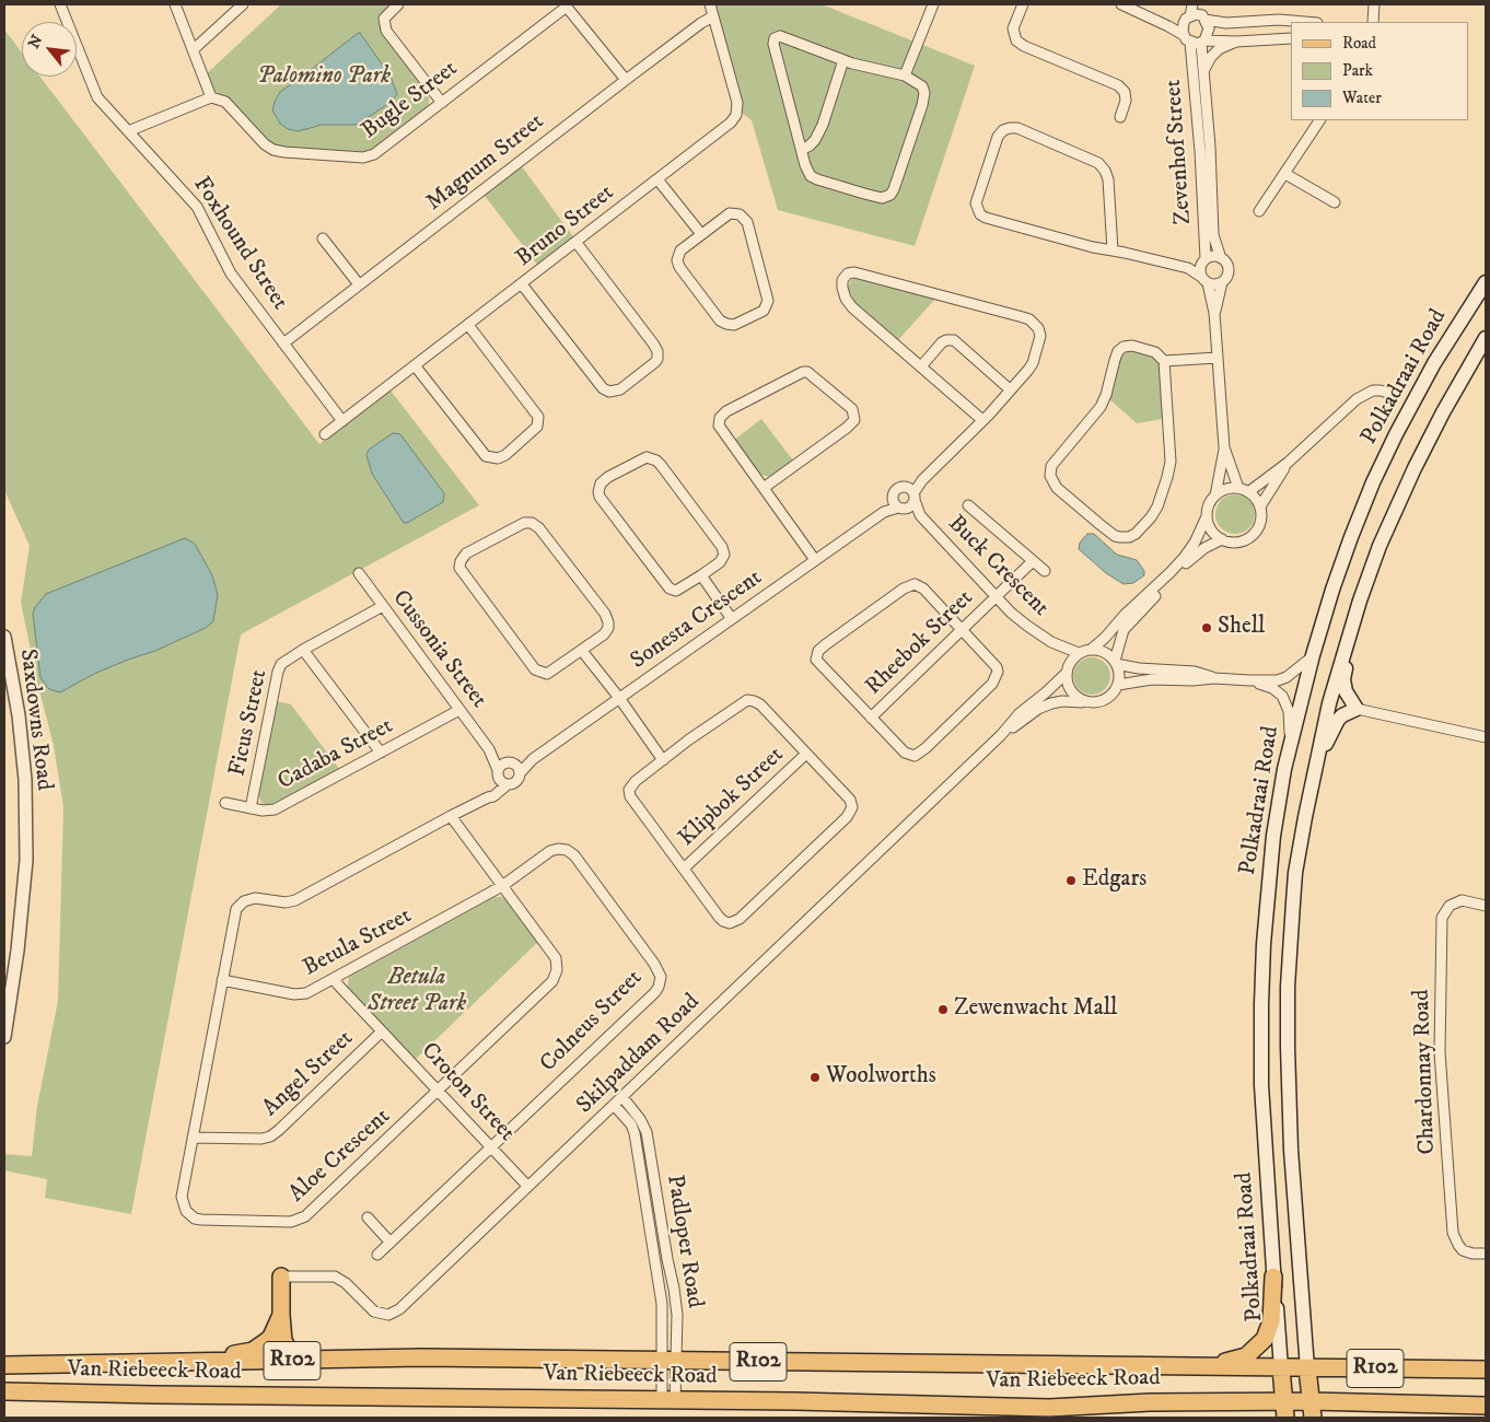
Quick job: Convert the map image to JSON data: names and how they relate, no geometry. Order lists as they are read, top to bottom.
{
  "streets": {
    "main road": ["Polkadraai Road", "R102", "Van Riebeeck Road"],
    "street": [
      "Bugle Street",
      "Zevenhof Street",
      "Magnum Street",
      "Bruno Street",
      "Foxhound Street",
      "Buck Crescent",
      "Sonesta Crescent",
      "Rheebok Street",
      "Cussonia Street",
      "Saxdowns Road",
      "Ficus Street",
      "Cadaba Street",
      "Klipbok Street",
      "Betula Street",
      "Colneus Street",
      "Skilpaddam Road",
      "Chardonnay Road",
      "Angel Street",
      "Croton Street",
      "Aloe Crescent",
      "Padloper Road"
    ]
  },
  "crossings": [
    ["Magnum Street", "Bruno Street"],
    ["Magnum Street", "Foxhound Street"],
    ["Bruno Street", "Foxhound Street"],
    ["Polkadraai Road", "Van Riebeeck Road"],
    ["Buck Crescent", "Sonesta Crescent"],
    ["Buck Crescent", "Rheebok Street"],
    ["Sonesta Crescent", "Cussonia Street"],
    ["Sonesta Crescent", "Aloe Crescent"],
    ["Cussonia Street", "Ficus Street"],
    ["Cussonia Street", "Cadaba Street"],
    ["Cussonia Street", "Aloe Crescent"],
    ["Ficus Street", "Cadaba Street"],
    ["Betula Street", "Colneus Street"],
    ["Betula Street", "Croton Street"],
    ["Betula Street", "Aloe Crescent"],
    ["Colneus Street", "Croton Street"],
    ["Colneus Street", "Aloe Crescent"],
    ["Skilpaddam Road", "Croton Street"],
    ["Skilpaddam Road", "Padloper Road"],
    ["Angel Street", "Croton Street"],
    ["Angel Street", "Aloe Crescent"],
    ["Croton Street", "Aloe Crescent"],
    ["Padloper Road", "Van Riebeeck Road"]
  ],
  "parks": ["Palomino Park", "Betula Street Park"],
  "places": [
    "Shell",
    "Edgars",
    "Zewenwacht Mall",
    "Woolworths"
  ],
  "legend": ["Road", "Park", "Water"],
  "north": "top left"
}
